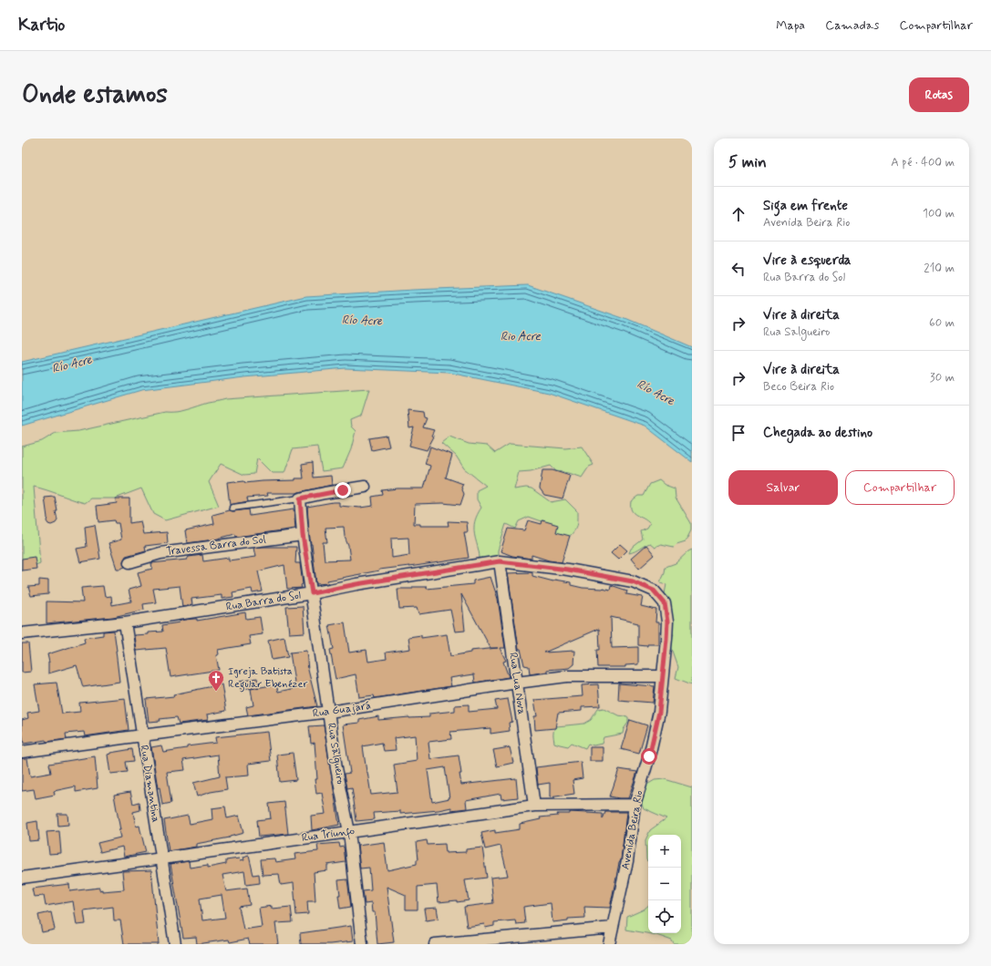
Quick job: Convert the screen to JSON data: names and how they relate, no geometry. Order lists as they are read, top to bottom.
{
  "streets": {
    "street": [
      "Travessa Barra do Sol",
      "Rua Barra do Sol",
      "Rua Lua Nova",
      "Rua Guajará",
      "Rua Salgueiro",
      "Rua Diamantina",
      "Avenida Beira Rio",
      "Rua Triunfo"
    ]
  },
  "crossings": [
    ["Travessa Barra do Sol", "Rua Salgueiro"],
    ["Rua Barra do Sol", "Rua Lua Nova"],
    ["Rua Barra do Sol", "Rua Salgueiro"],
    ["Rua Barra do Sol", "Rua Diamantina"],
    ["Rua Barra do Sol", "Avenida Beira Rio"],
    ["Rua Lua Nova", "Rua Guajará"],
    ["Rua Lua Nova", "Rua Triunfo"],
    ["Rua Guajará", "Rua Salgueiro"],
    ["Rua Guajará", "Rua Diamantina"],
    ["Rua Guajará", "Avenida Beira Rio"],
    ["Rua Salgueiro", "Rua Triunfo"],
    ["Rua Diamantina", "Rua Triunfo"],
    ["Avenida Beira Rio", "Rua Triunfo"]
  ],
  "water": ["Río Acre", "Rio Acre"],
  "places": {
    "church": ["Igreja Batista Regular Ebenézer"]
  },
  "page": {
    "header": "Kartio",
    "nav": ["Mapa", "Camadas", "Compartilhar"],
    "buttons": [
      "Rotas",
      ["Salvar", "Compartilhar"]
    ],
    "title": "Onde estamos",
    "heading": ["5 min", "A pé · 400 m"],
    "list": [
      ["Siga em frente", "Avenida Beira Rio", "100 m"],
      ["Vire à esquerda", "Rua Barra do Sol", "210 m"],
      ["Vire à direita", "Rua Salgueiro", "60 m"],
      ["Vire à direita", "Beco Beira Rio", "30 m"],
      "Chegada ao destino"
    ],
    "map_buttons": ["+", "−"]
  }
}
